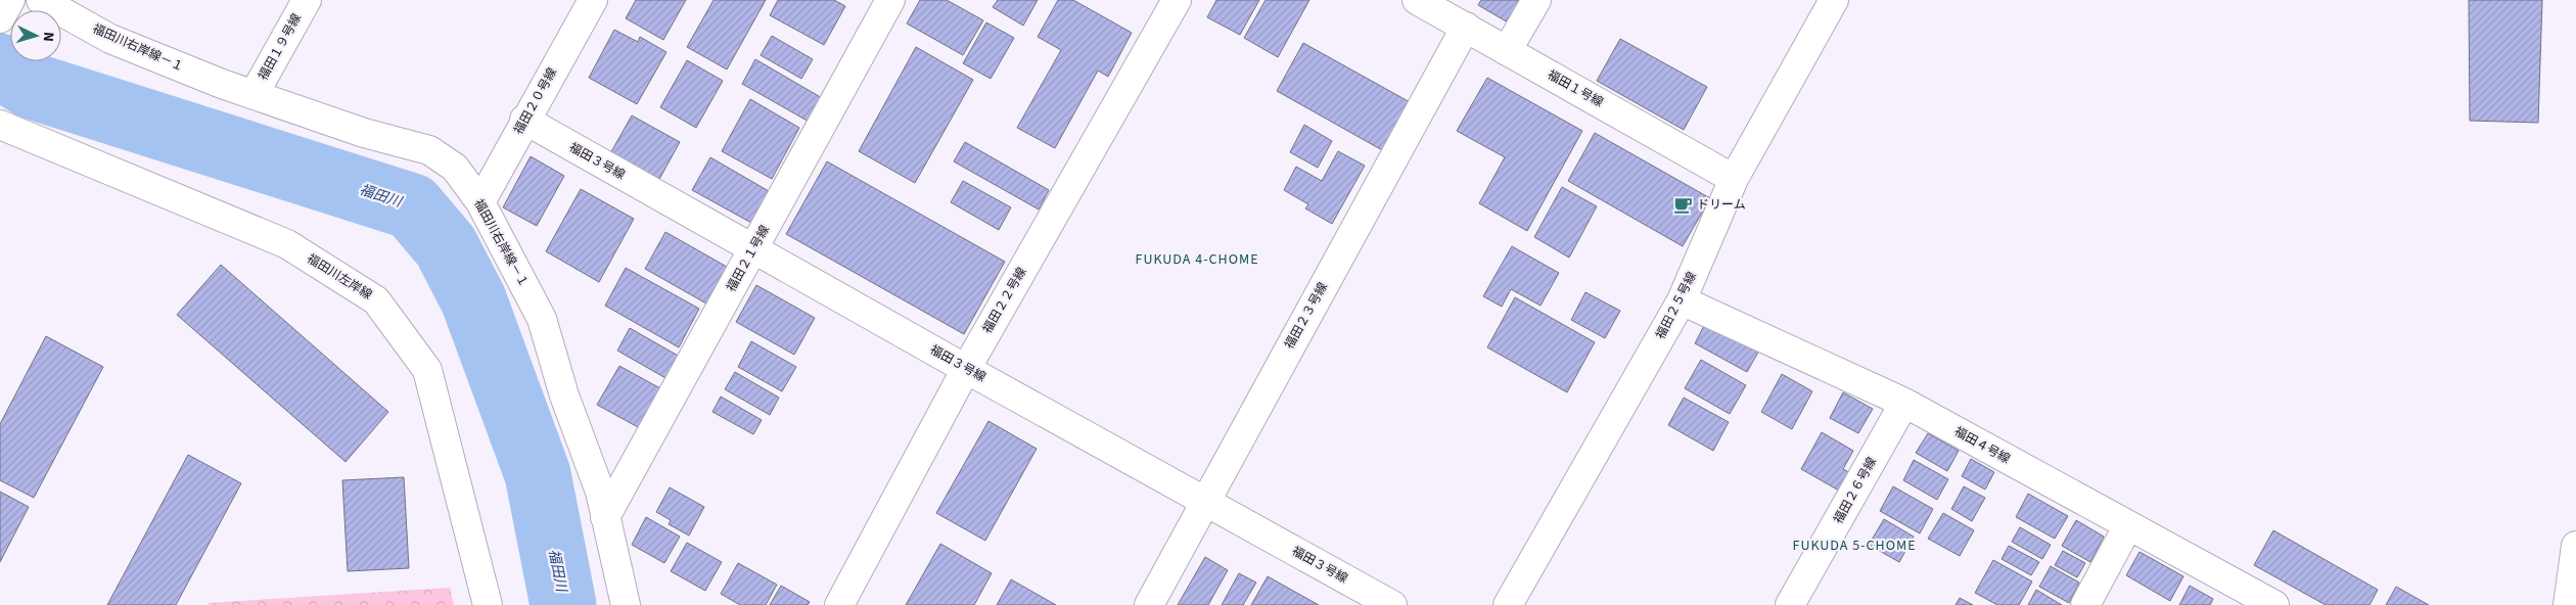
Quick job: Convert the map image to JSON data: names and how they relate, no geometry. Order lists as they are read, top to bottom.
{
  "streets": {
    "main road": [
      "福田１９号線",
      "福田川右岸線－１",
      "福田１号線",
      "福田２０号線",
      "福田３号線",
      "福田２１号線",
      "福田川左岸線",
      "福田２２号線",
      "福田２５号線",
      "福田２３号線",
      "福田４号線",
      "福田２６号線"
    ]
  },
  "crossings": [
    ["福田１９号線", "福田川右岸線－１"],
    ["福田川右岸線－１", "福田２０号線"],
    ["福田川右岸線－１", "福田２１号線"],
    ["福田１号線", "福田２５号線"],
    ["福田１号線", "福田２３号線"],
    ["福田２０号線", "福田３号線"],
    ["福田３号線", "福田２１号線"],
    ["福田３号線", "福田２２号線"],
    ["福田３号線", "福田２３号線"],
    ["福田２５号線", "福田４号線"],
    ["福田４号線", "福田２６号線"]
  ],
  "districts": ["FUKUDA 4-CHOME", "FUKUDA 5-CHOME"],
  "water": ["福田川"],
  "places": {
    "cafe": ["ドリーム"]
  },
  "north": "right"
}
